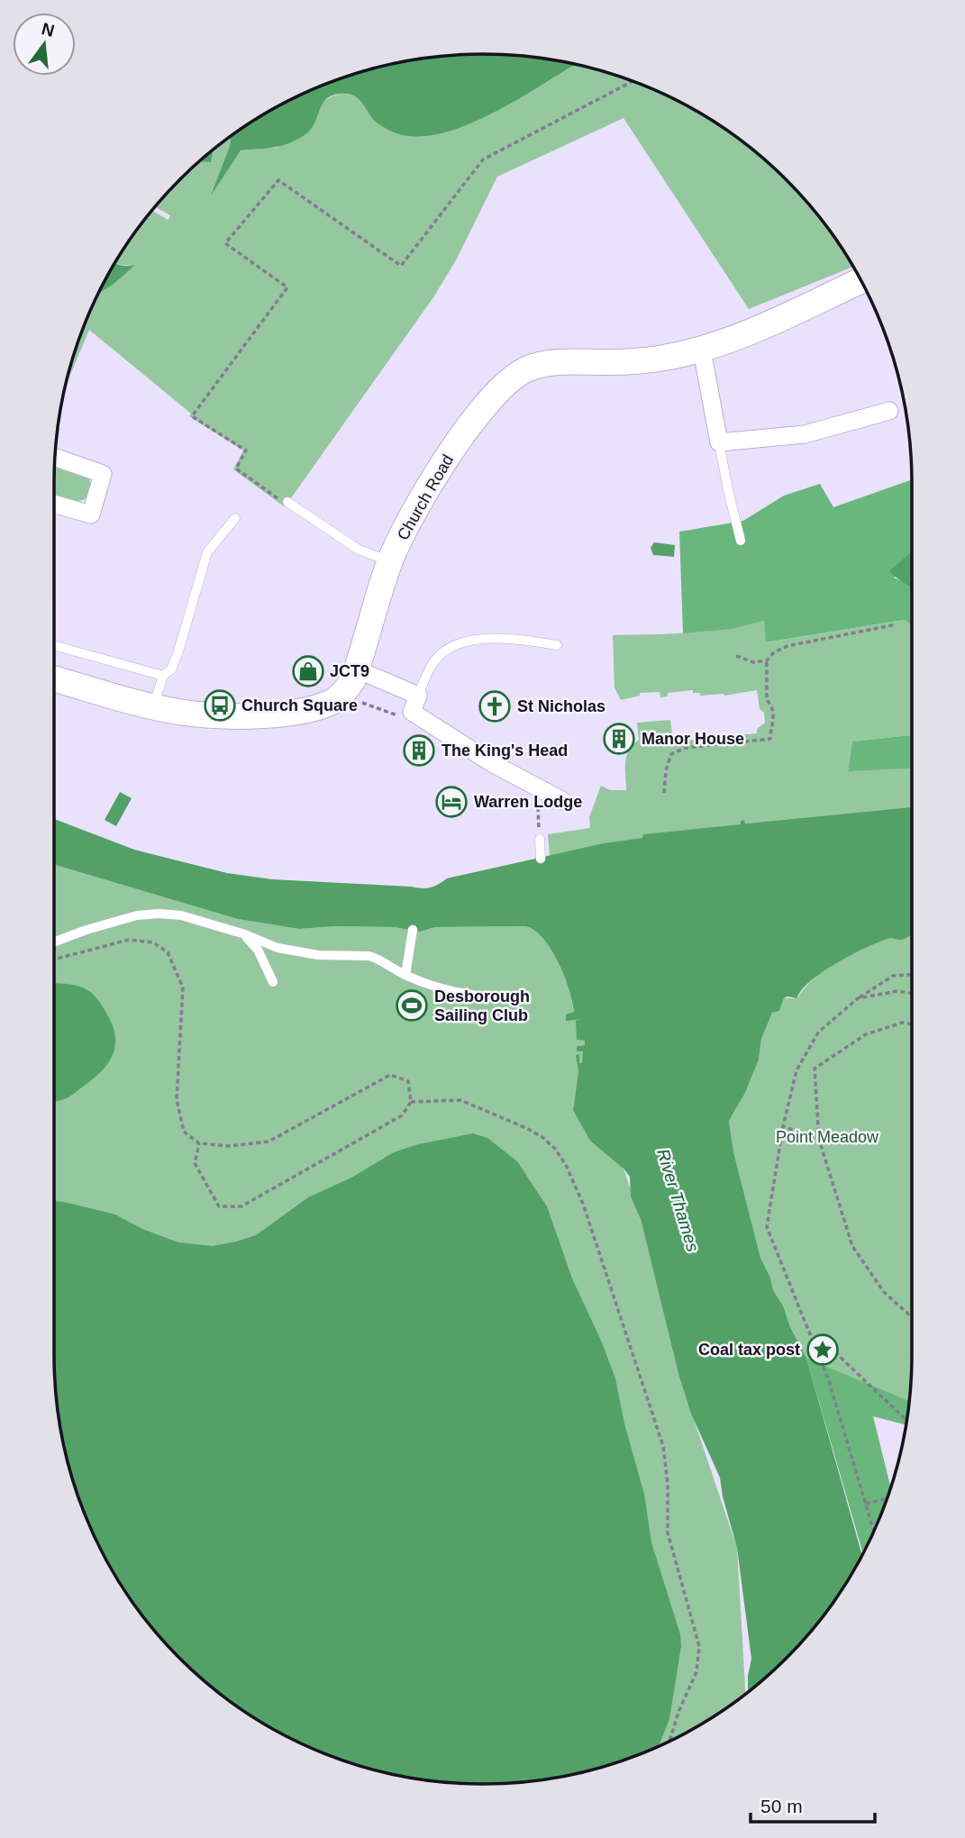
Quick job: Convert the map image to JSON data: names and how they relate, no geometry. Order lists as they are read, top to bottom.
{
  "streets": {
    "street": ["Church Road"]
  },
  "water": ["River Thames"],
  "parks": ["Point Meadow"],
  "places": {
    "shop": ["JCT9"],
    "bus stop": ["Church Square"],
    "church": ["St Nicholas"],
    "building": ["Manor House", "The King's Head"],
    "hotel": ["Warren Lodge"],
    "sports": ["Desborough Sailing Club"],
    "place": ["Coal tax post"]
  },
  "scale_bar": "50 m",
  "north": "top"
}
